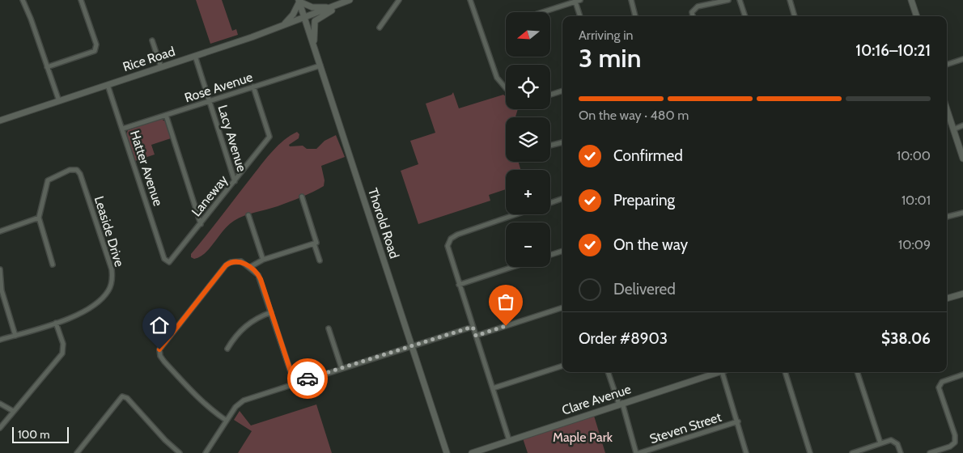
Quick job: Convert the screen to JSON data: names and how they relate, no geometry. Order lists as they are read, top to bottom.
{
  "streets": {
    "street": [
      "Rice Road",
      "Rose Avenue",
      "Lacy Avenue",
      "Hatter Avenue",
      "Laneway",
      "Thorold Road",
      "Leaside Drive",
      "Clare Avenue",
      "Steven Street"
    ]
  },
  "crossings": [
    ["Rice Road", "Lacy Avenue"],
    ["Rice Road", "Hatter Avenue"],
    ["Rice Road", "Thorold Road"],
    ["Rose Avenue", "Lacy Avenue"],
    ["Rose Avenue", "Hatter Avenue"],
    ["Rose Avenue", "Laneway"],
    ["Rose Avenue", "Thorold Road"],
    ["Lacy Avenue", "Laneway"],
    ["Hatter Avenue", "Laneway"]
  ],
  "parks": ["Maple Park"],
  "scale_bar": "100 m",
  "north": "left",
  "page": {
    "map_buttons": ["+", "−"],
    "heading": ["3 min", "Arriving in", "10:16–10:21"],
    "panel": ["Order #8903", "$38.06"],
    "bar": "On the way · 480 m",
    "list": [
      ["Confirmed", "10:00"],
      ["Preparing", "10:01"],
      ["On the way", "10:09"],
      "Delivered"
    ],
    "scale": "100 m"
  }
}
